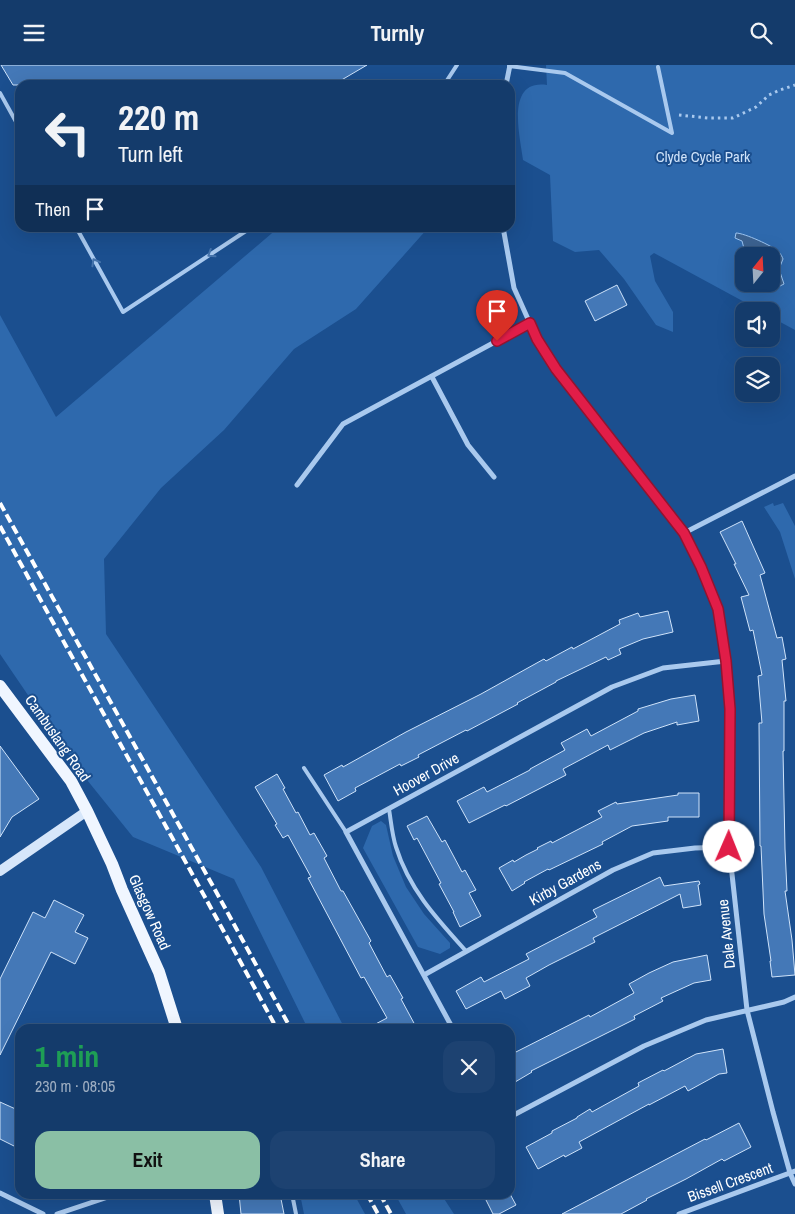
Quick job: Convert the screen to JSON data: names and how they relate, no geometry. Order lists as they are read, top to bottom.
{
  "streets": {
    "main road": ["Cambuslang Road", "Glasgow Road"],
    "street": [
      "Hoover Drive",
      "Kirby Gardens",
      "Dale Avenue",
      "Bissell Crescent"
    ]
  },
  "crossings": [
    ["Cambuslang Road", "Glasgow Road"],
    ["Hoover Drive", "Dale Avenue"],
    ["Kirby Gardens", "Dale Avenue"],
    ["Dale Avenue", "Bissell Crescent"]
  ],
  "parks": ["Clyde Cycle Park"],
  "north": "top",
  "page": {
    "header": "Turnly",
    "turn": ["220 m", "Turn left"],
    "then": "Then",
    "heading": ["1 min", "230 m · 08:05"],
    "buttons": ["Exit", "Share"]
  }
}
